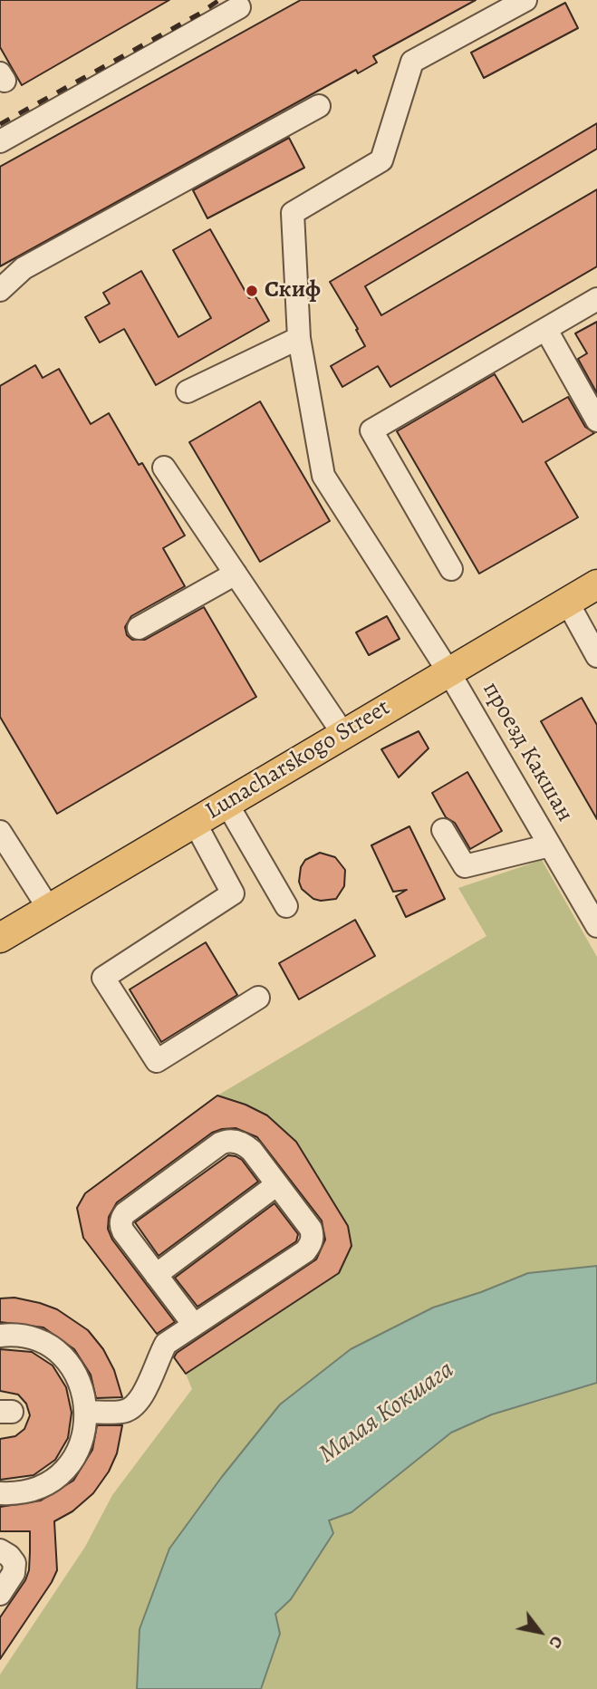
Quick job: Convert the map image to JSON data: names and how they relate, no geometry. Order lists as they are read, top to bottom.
{
  "streets": {
    "main road": ["Lunacharskogo Street"],
    "street": ["проезд Какшан"]
  },
  "crossings": [
    ["проезд Какшан", "Lunacharskogo Street"]
  ],
  "water": ["Малая Кокшага"],
  "places": ["Скиф"],
  "north": "bottom right"
}
